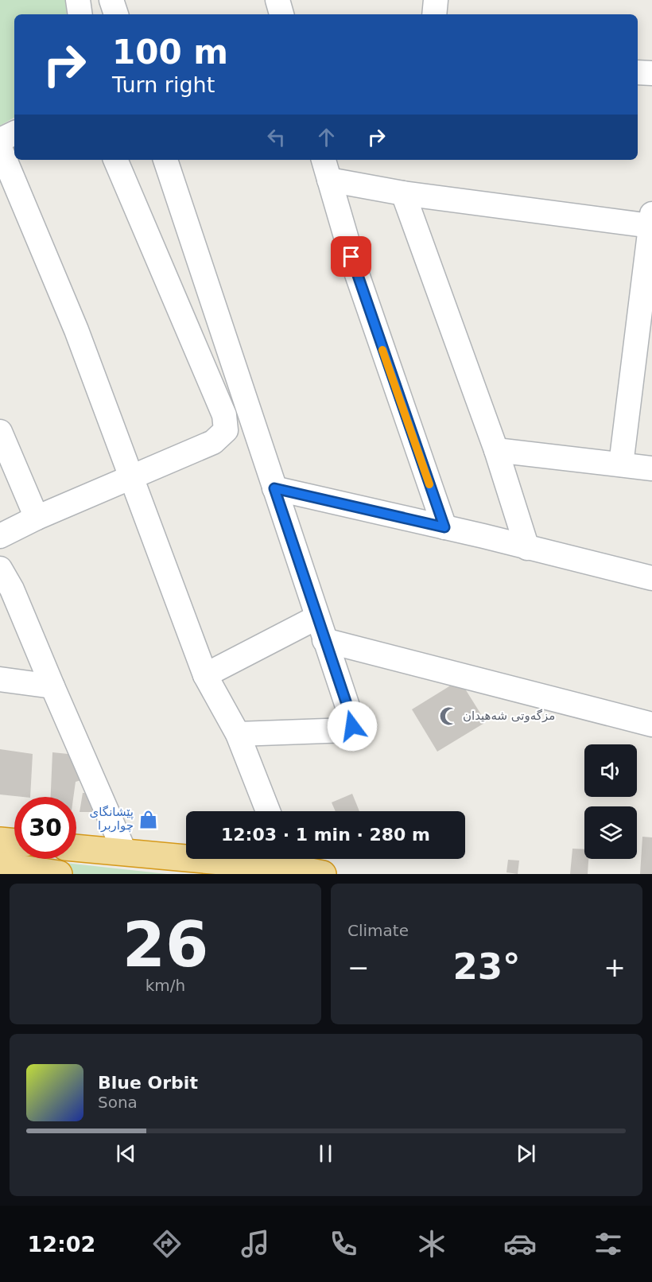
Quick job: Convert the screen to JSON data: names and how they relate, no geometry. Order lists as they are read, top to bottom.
{
  "places": {
    "mosque": ["مزگەوتی شەهیدان"],
    "shop": ["پێشانگای چواربرا"]
  },
  "page": {
    "turn": ["100 m", "Turn right"],
    "limit": "30",
    "trip": "12:03 · 1 min · 280 m",
    "tile": [
      ["26", "km/h"],
      "Climate"
    ],
    "heat": ["−", "23°", "+"],
    "song": ["Blue Orbit", "Sona"],
    "tabs": "12:02"
  }
}
